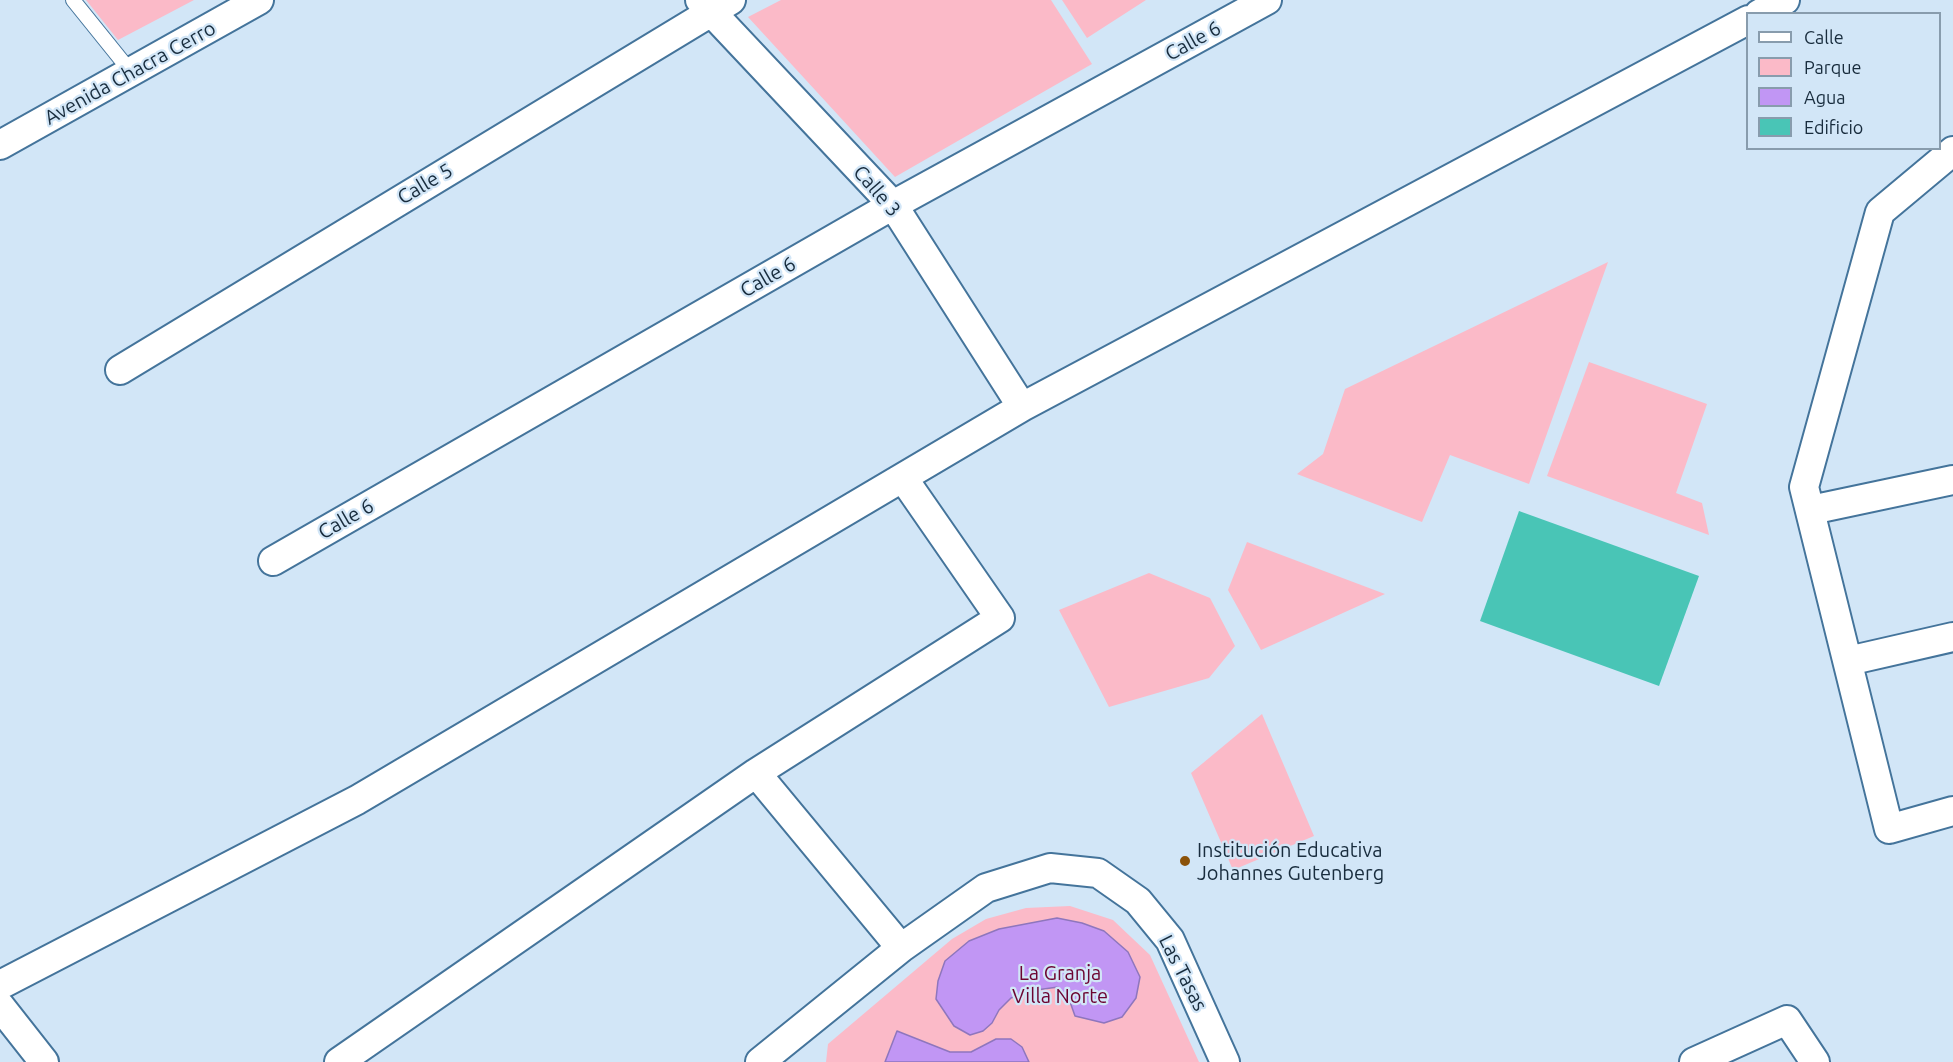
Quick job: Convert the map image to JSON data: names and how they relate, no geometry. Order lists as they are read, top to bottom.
{
  "streets": {
    "street": [
      "Calle 6",
      "Avenida Chacra Cerro",
      "Calle 5",
      "Calle 3",
      "Las Tasas"
    ]
  },
  "crossings": [
    ["Calle 6", "Calle 3"],
    ["Calle 5", "Calle 3"]
  ],
  "parks": ["La Granja Villa Norte"],
  "places": ["Institución Educativa Johannes Gutenberg"],
  "legend": [
    "Calle",
    "Parque",
    "Agua",
    "Edificio"
  ]
}
